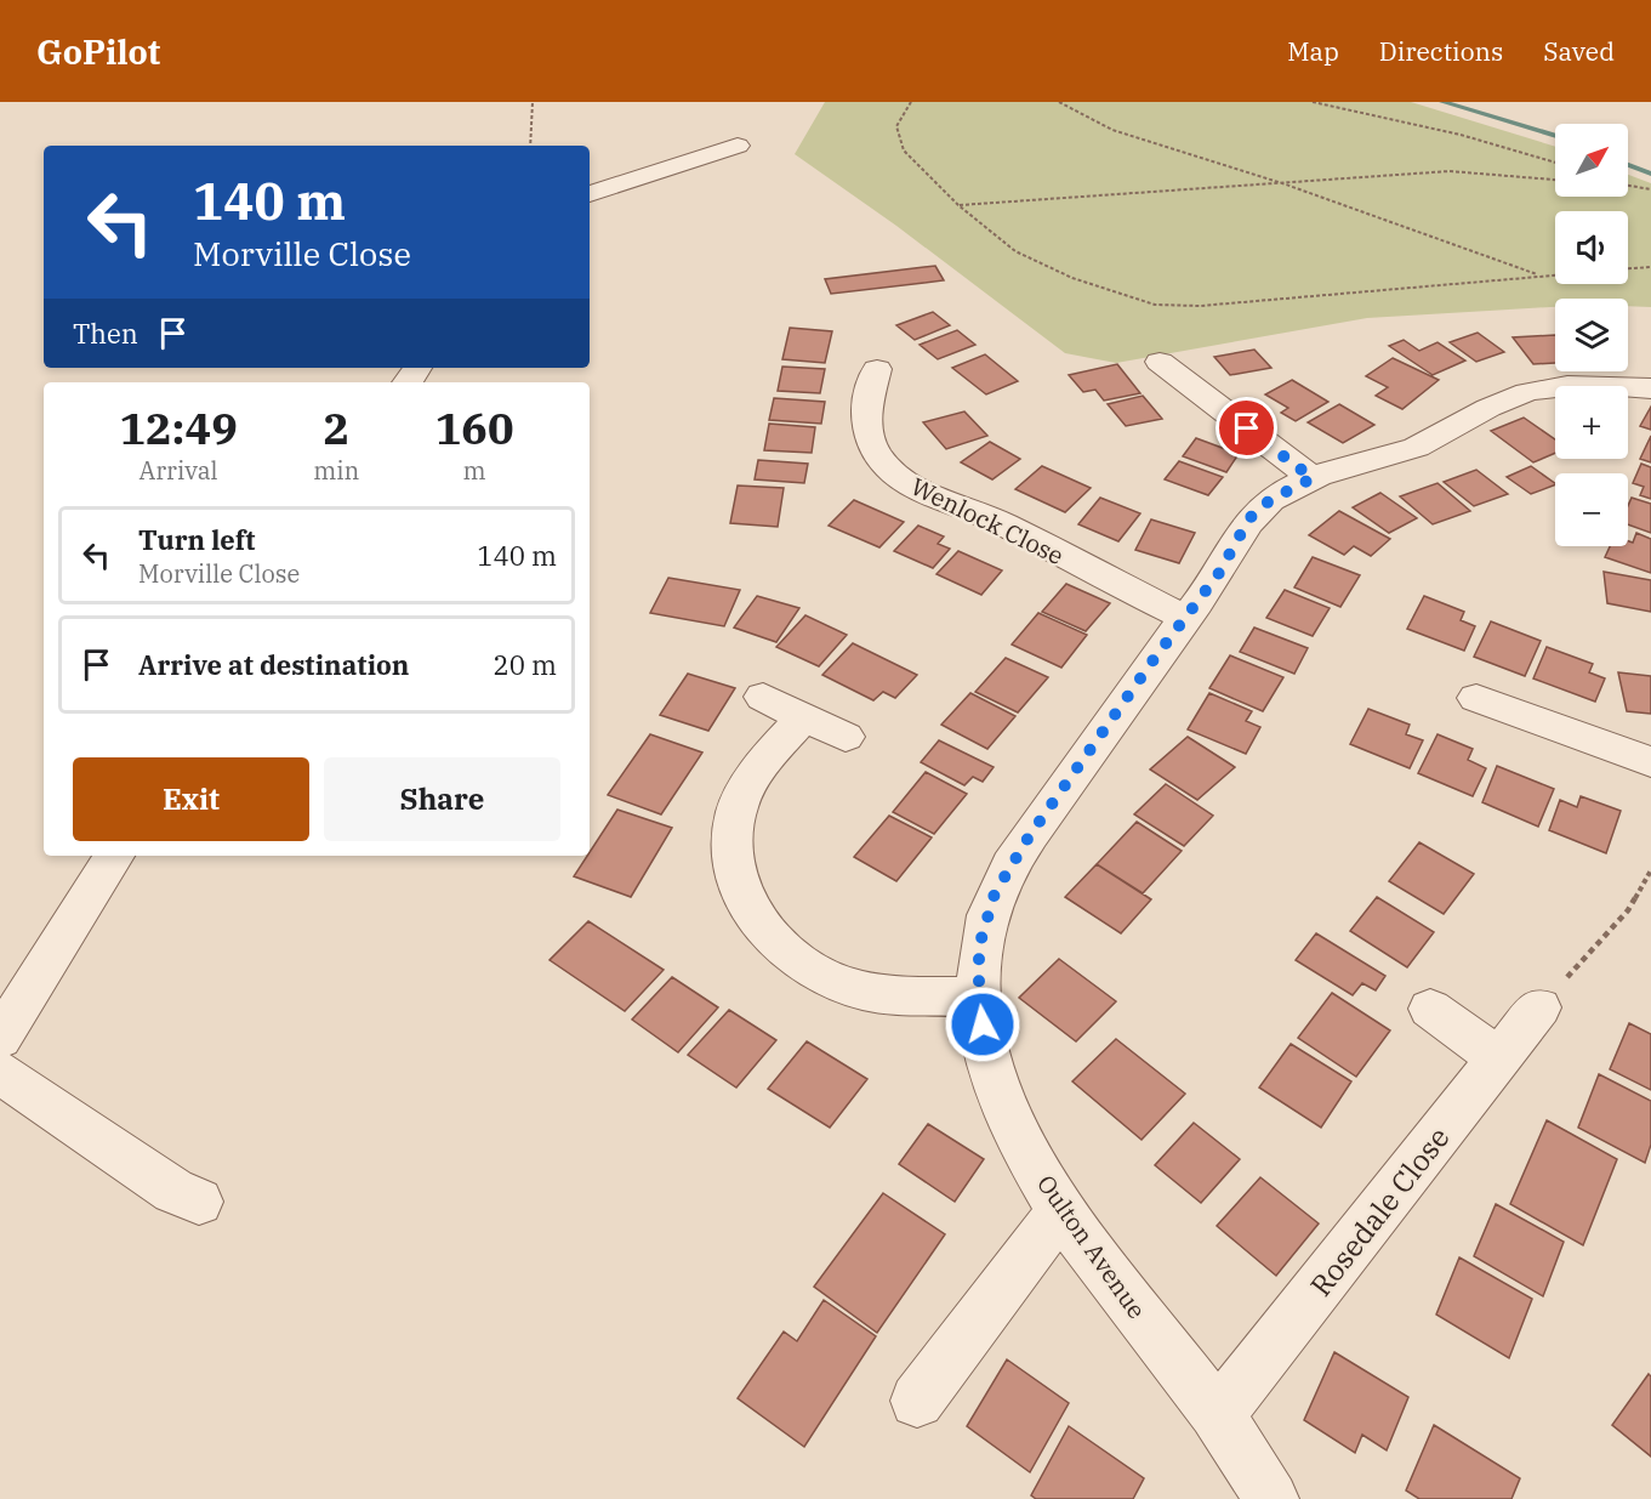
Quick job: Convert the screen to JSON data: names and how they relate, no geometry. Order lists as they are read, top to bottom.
{
  "streets": {
    "street": ["Wenlock Close", "Rosedale Close", "Oulton Avenue"]
  },
  "crossings": [
    ["Wenlock Close", "Oulton Avenue"],
    ["Rosedale Close", "Oulton Avenue"]
  ],
  "north": "top right",
  "page": {
    "header": "GoPilot",
    "nav": ["Map", "Directions", "Saved"],
    "map_buttons": ["+", "−"],
    "turn": ["140 m", "Morville Close"],
    "then": "Then",
    "eta": [
      "12:49",
      "Arrival",
      "2",
      "min",
      "160",
      "m"
    ],
    "list": [
      {
        "name": "Turn left",
        "note": "Morville Close",
        "value": "140 m"
      },
      {
        "name": "Arrive at destination",
        "value": "20 m"
      }
    ],
    "buttons": ["Exit", "Share"]
  }
}
